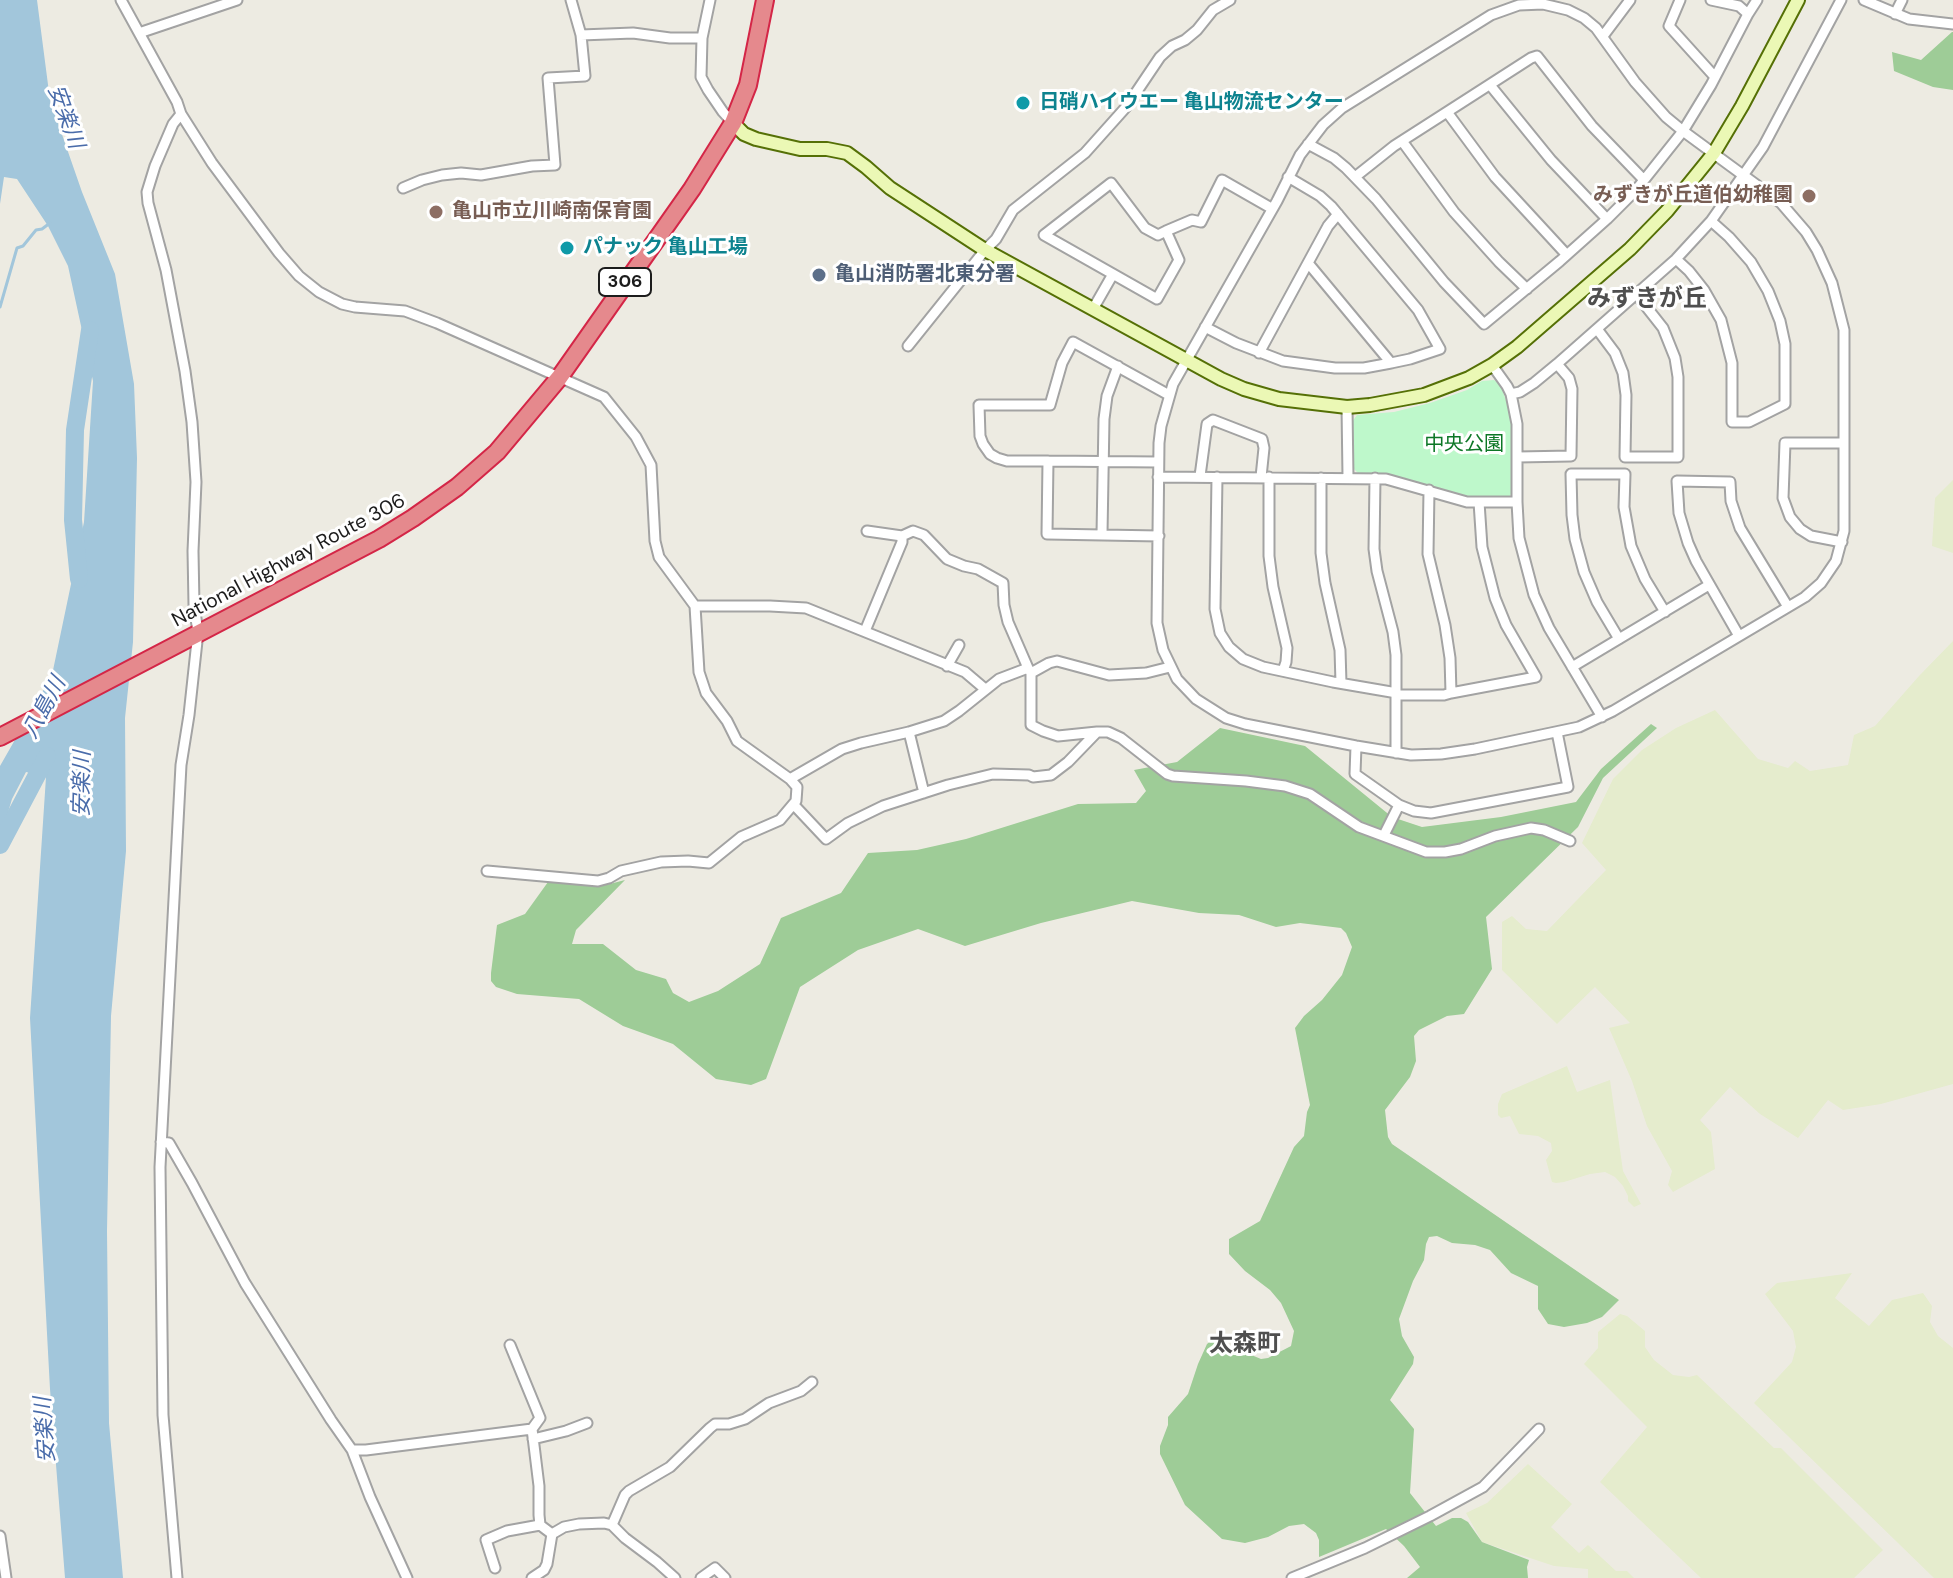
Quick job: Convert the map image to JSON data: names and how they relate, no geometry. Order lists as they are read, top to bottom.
{
  "streets": {
    "highway": ["306", "National Highway Route 306"]
  },
  "districts": ["みずきが丘", "太森町"],
  "water": ["安楽川", "八島川"],
  "parks": ["中央公園"],
  "places": [
    "日硝ハイウエー 亀山物流センター",
    "みずきが丘道伯幼稚園",
    "亀山市立川崎南保育園",
    "パナック 亀山工場",
    "亀山消防署北東分署"
  ]
}
